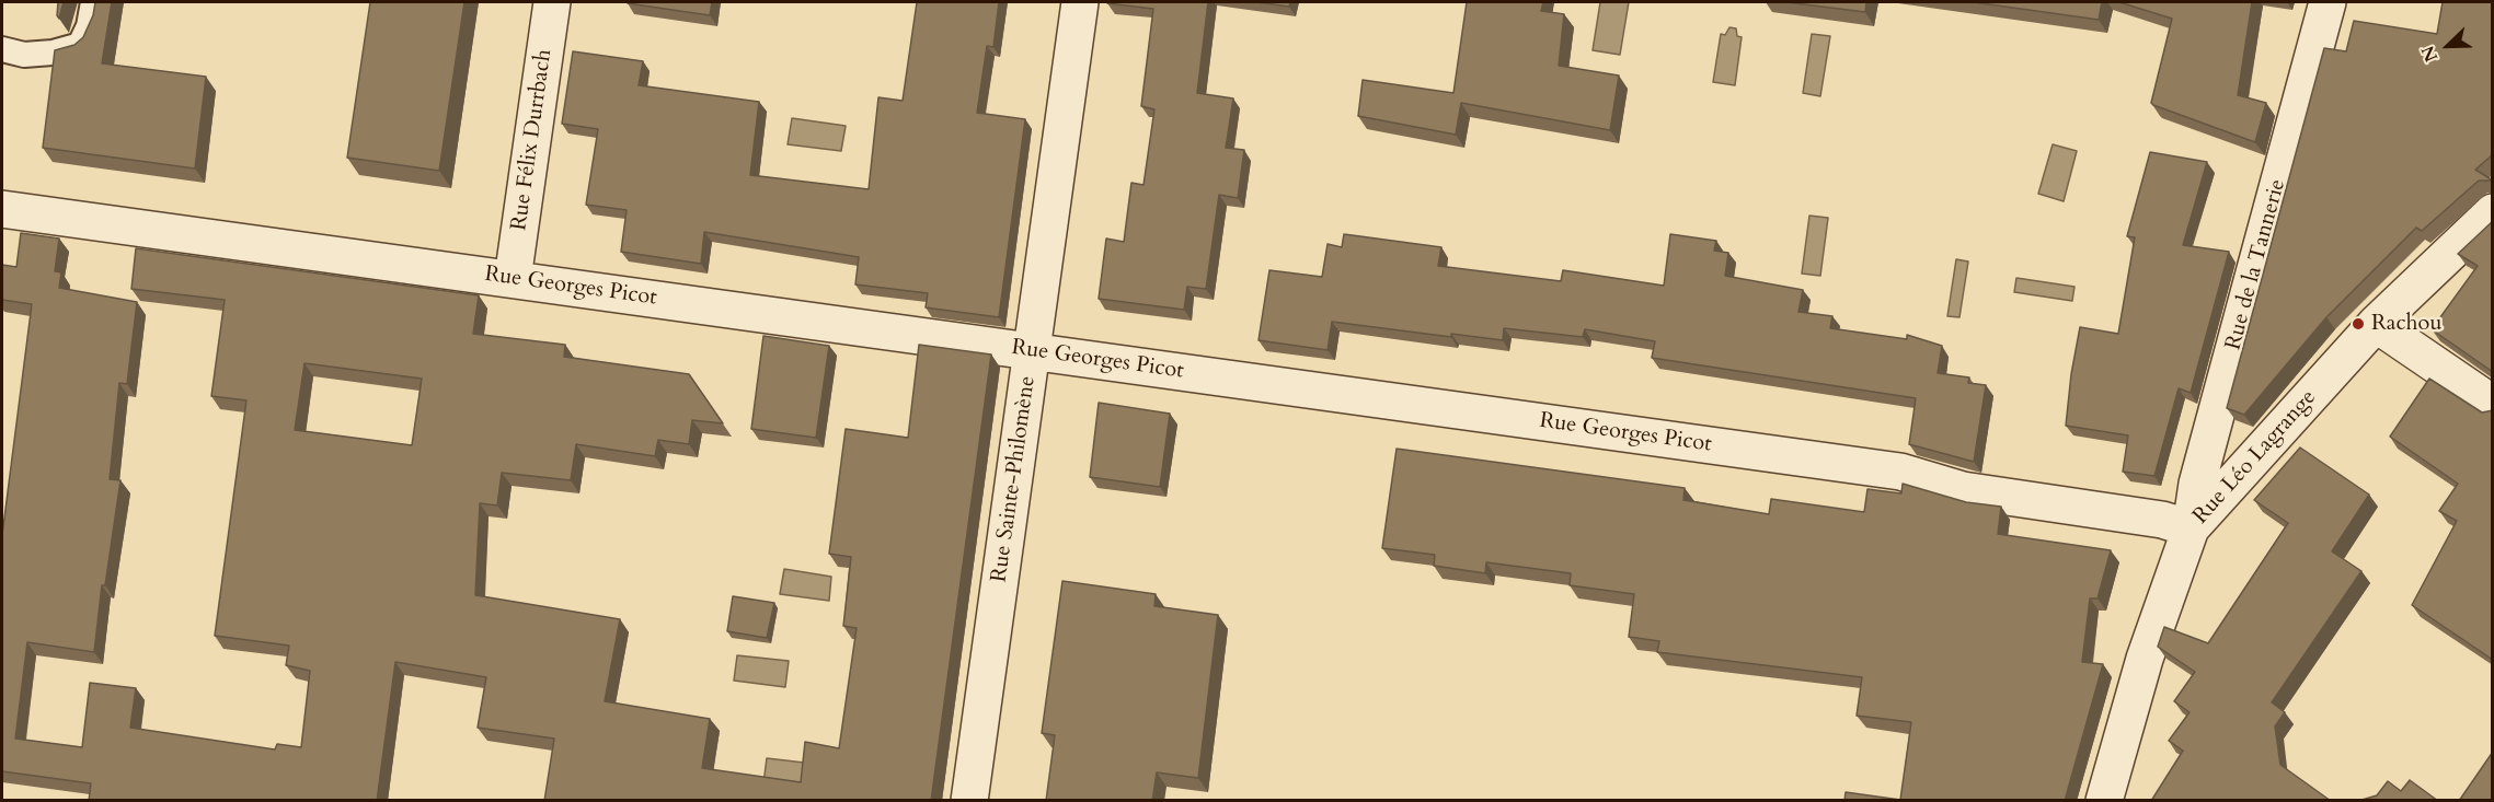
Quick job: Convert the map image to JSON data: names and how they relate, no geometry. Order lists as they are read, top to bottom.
{
  "streets": {
    "street": [
      "Rue Félix Durrbach",
      "Rue de la Tannerie",
      "Rue Georges Picot",
      "Rue Léo Lagrange",
      "Rue Sainte-Philomène"
    ]
  },
  "crossings": [
    ["Rue Félix Durrbach", "Rue Georges Picot"],
    ["Rue de la Tannerie", "Rue Georges Picot"],
    ["Rue de la Tannerie", "Rue Léo Lagrange"],
    ["Rue Georges Picot", "Rue Léo Lagrange"],
    ["Rue Georges Picot", "Rue Sainte-Philomène"]
  ],
  "places": ["Rachou"],
  "north": "bottom left"
}
